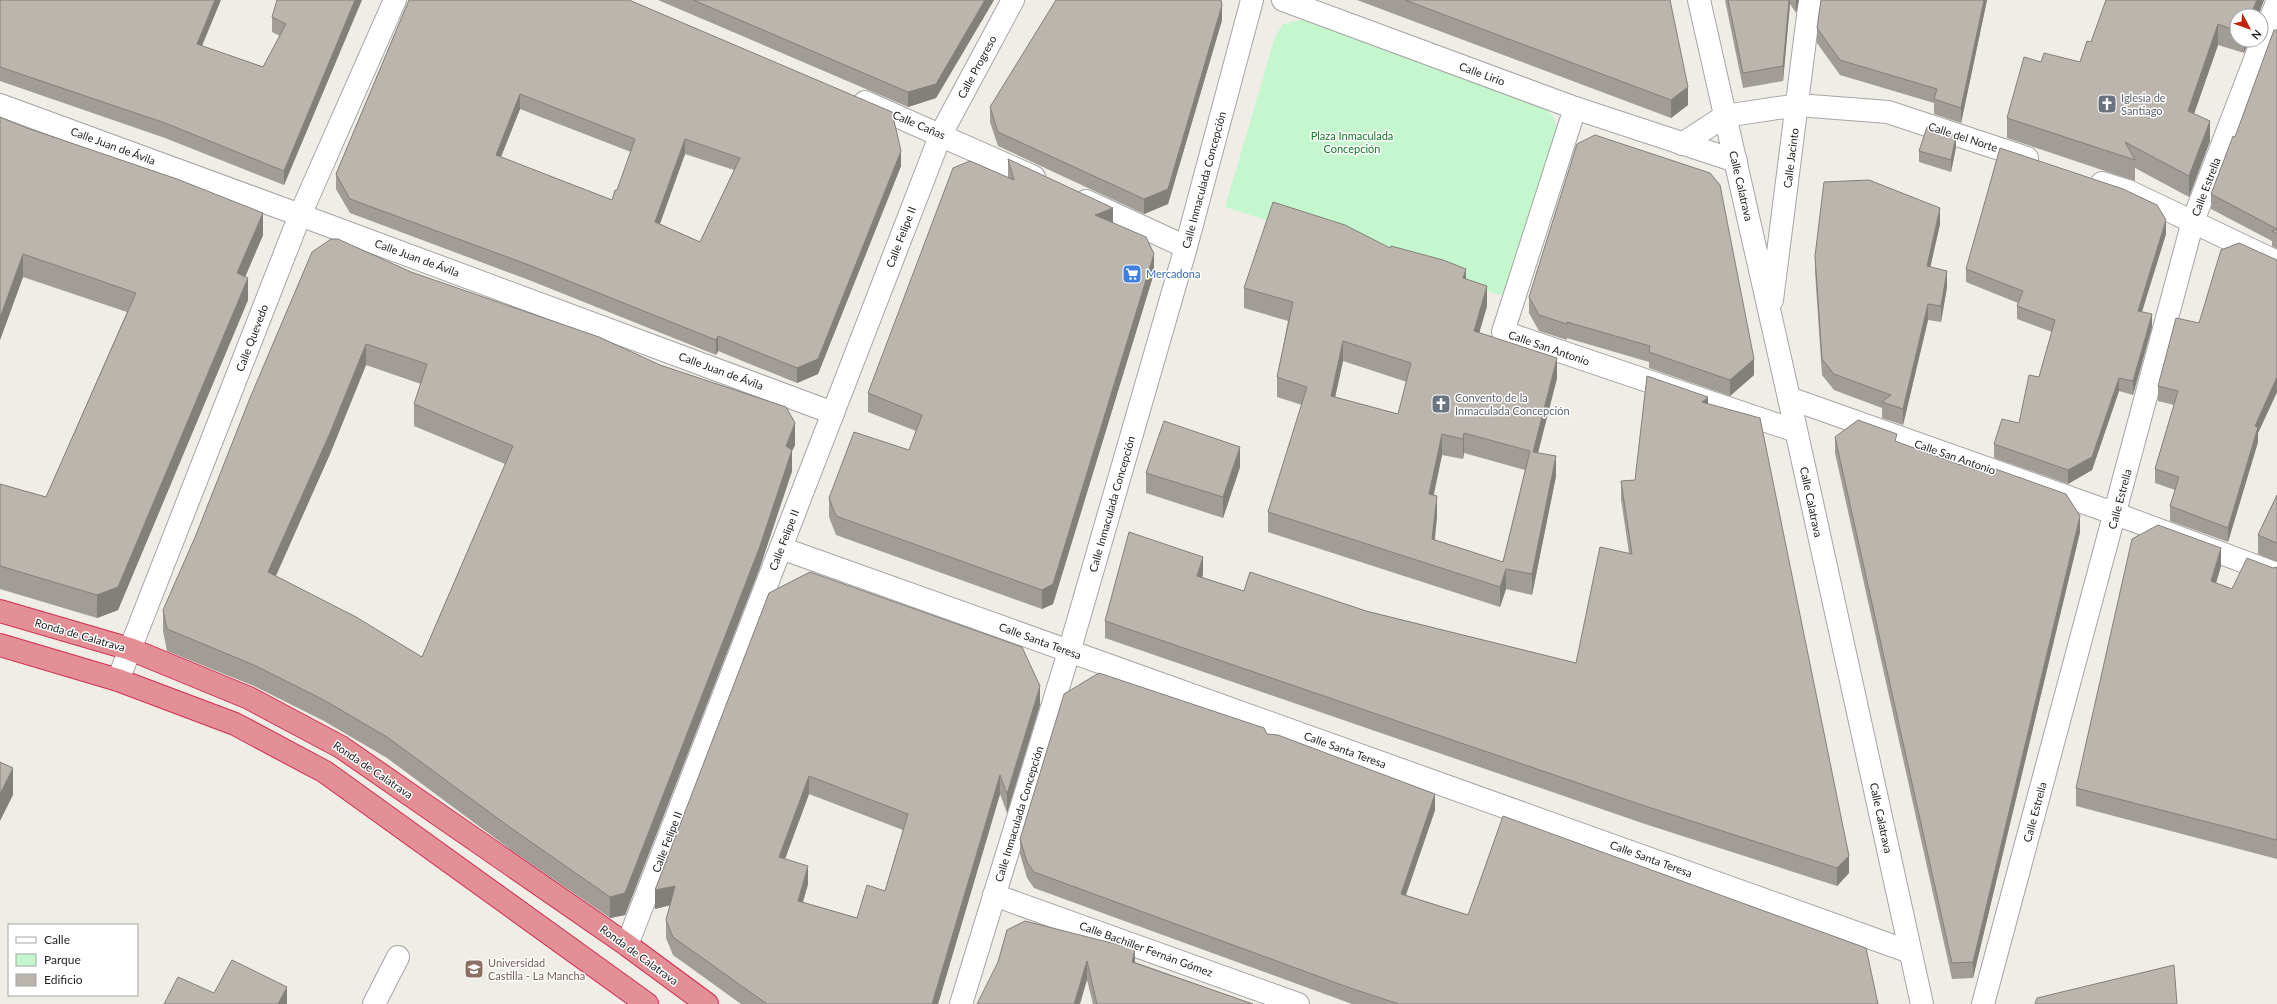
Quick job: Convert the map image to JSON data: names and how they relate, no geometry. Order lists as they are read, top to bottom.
{
  "streets": {
    "highway": ["Ronda de Calatrava"],
    "street": [
      "Calle Progreso",
      "Calle Lirio",
      "Calle Cañas",
      "Calle del Norte",
      "Calle Juan de Ávila",
      "Calle Jacinto",
      "Calle Inmaculada Concepción",
      "Calle Calatrava",
      "Calle Estrella",
      "Calle Felipe II",
      "Calle Quevedo",
      "Calle San Antonio",
      "Calle Santa Teresa",
      "Calle Bachiller Fernán Gómez"
    ]
  },
  "crossings": [
    ["Calle Progreso", "Calle Cañas"],
    ["Calle Progreso", "Calle Felipe II"],
    ["Calle Lirio", "Calle Calatrava"],
    ["Calle Lirio", "Calle San Antonio"],
    ["Calle Cañas", "Calle Felipe II"],
    ["Calle del Norte", "Calle Jacinto"],
    ["Calle del Norte", "Calle Calatrava"],
    ["Calle Juan de Ávila", "Calle Felipe II"],
    ["Calle Juan de Ávila", "Calle Quevedo"],
    ["Calle Jacinto", "Calle Calatrava"],
    ["Calle Inmaculada Concepción", "Calle Santa Teresa"],
    ["Calle Inmaculada Concepción", "Calle Bachiller Fernán Gómez"],
    ["Calle Calatrava", "Calle San Antonio"],
    ["Calle Calatrava", "Calle Santa Teresa"],
    ["Calle Estrella", "Calle San Antonio"],
    ["Calle Felipe II", "Ronda de Calatrava"],
    ["Calle Felipe II", "Calle Santa Teresa"],
    ["Calle Quevedo", "Ronda de Calatrava"]
  ],
  "parks": ["Plaza Inmaculada Concepción"],
  "places": {
    "church": ["Iglesia de Santiago", "Convento de la Inmaculada Concepción"],
    "supermarket": ["Mercadona"],
    "school or university": ["Universidad Castilla - La Mancha"]
  },
  "legend": ["Calle", "Parque", "Edificio"],
  "north": "bottom right"
}
